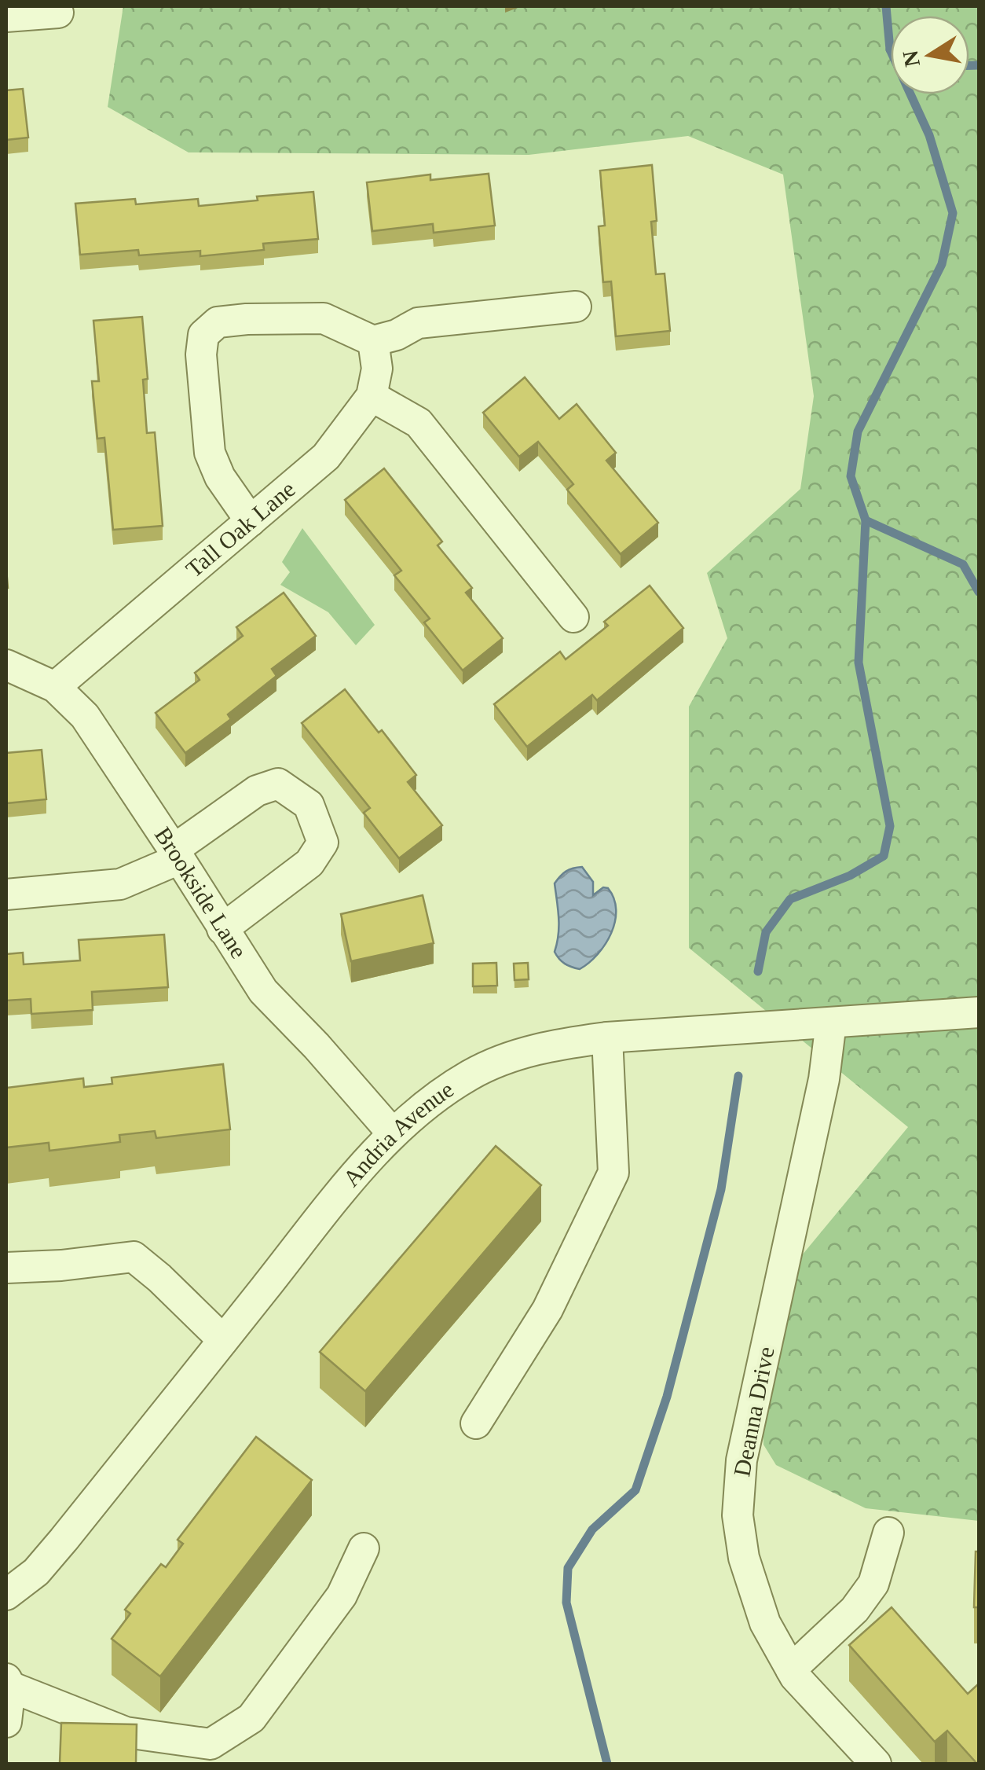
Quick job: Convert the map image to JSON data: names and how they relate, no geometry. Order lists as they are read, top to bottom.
{
  "streets": {
    "street": [
      "Tall Oak Lane",
      "Brookside Lane",
      "Andria Avenue",
      "Deanna Drive"
    ]
  },
  "crossings": [
    ["Tall Oak Lane", "Brookside Lane"],
    ["Brookside Lane", "Andria Avenue"],
    ["Andria Avenue", "Deanna Drive"]
  ],
  "north": "left"
}
